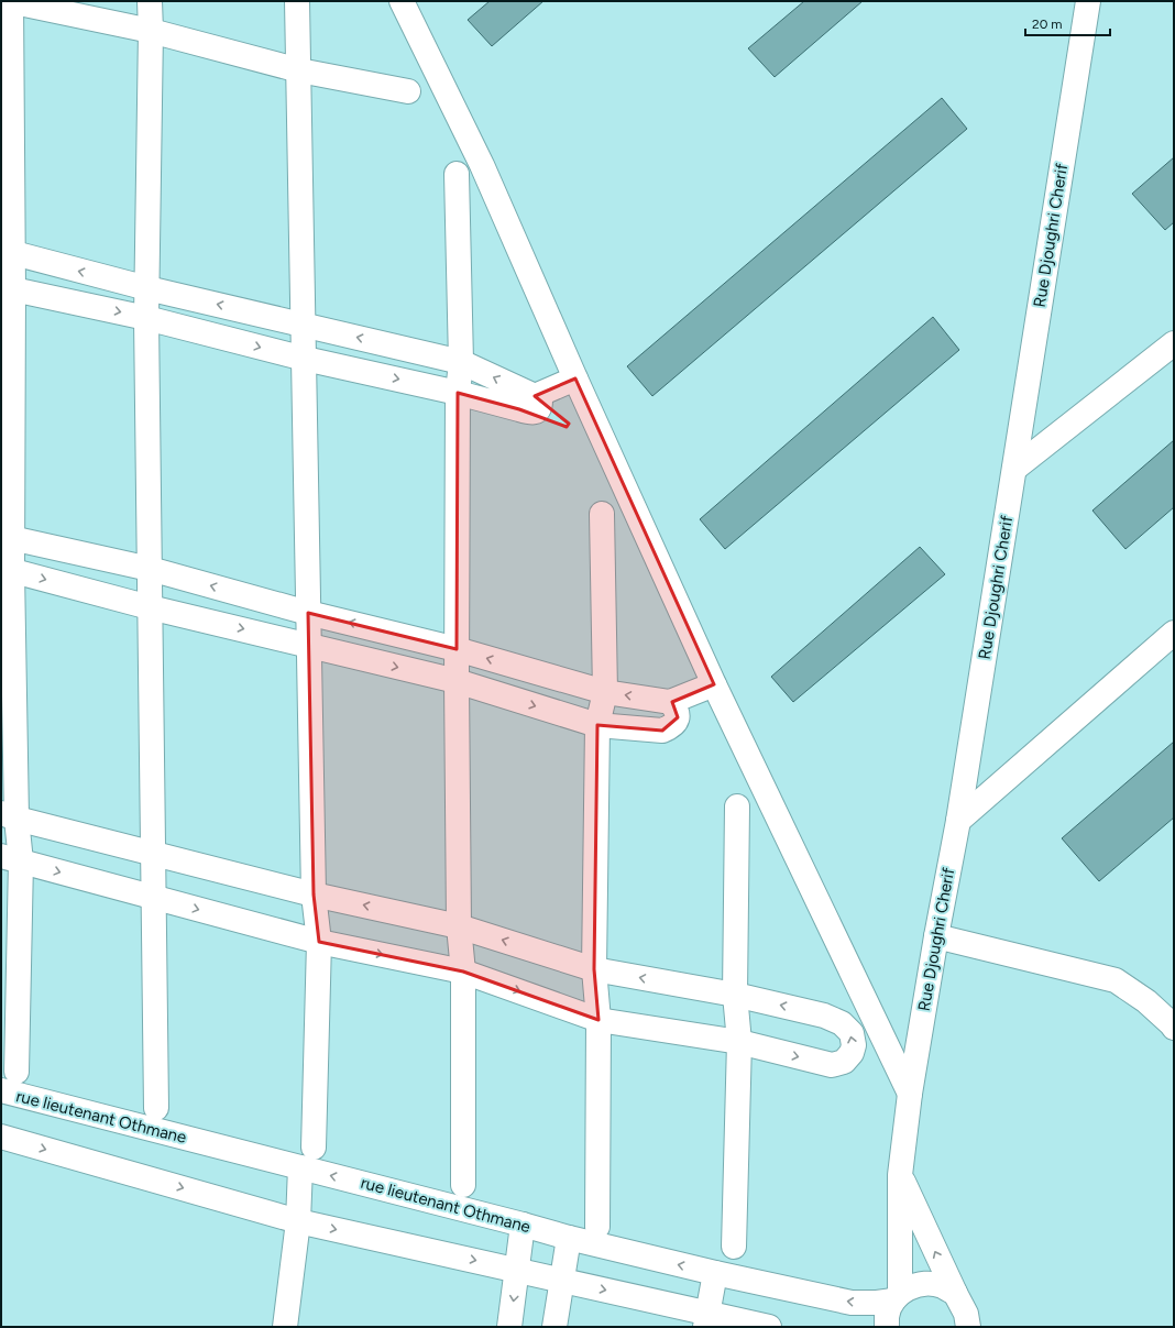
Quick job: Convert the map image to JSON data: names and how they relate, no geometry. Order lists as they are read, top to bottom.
{
  "streets": {
    "street": ["Rue Djoughri Cherif", "rue lieutenant Othmane"]
  },
  "crossings": [
    ["Rue Djoughri Cherif", "rue lieutenant Othmane"]
  ],
  "scale_bar": "20 m"
}
